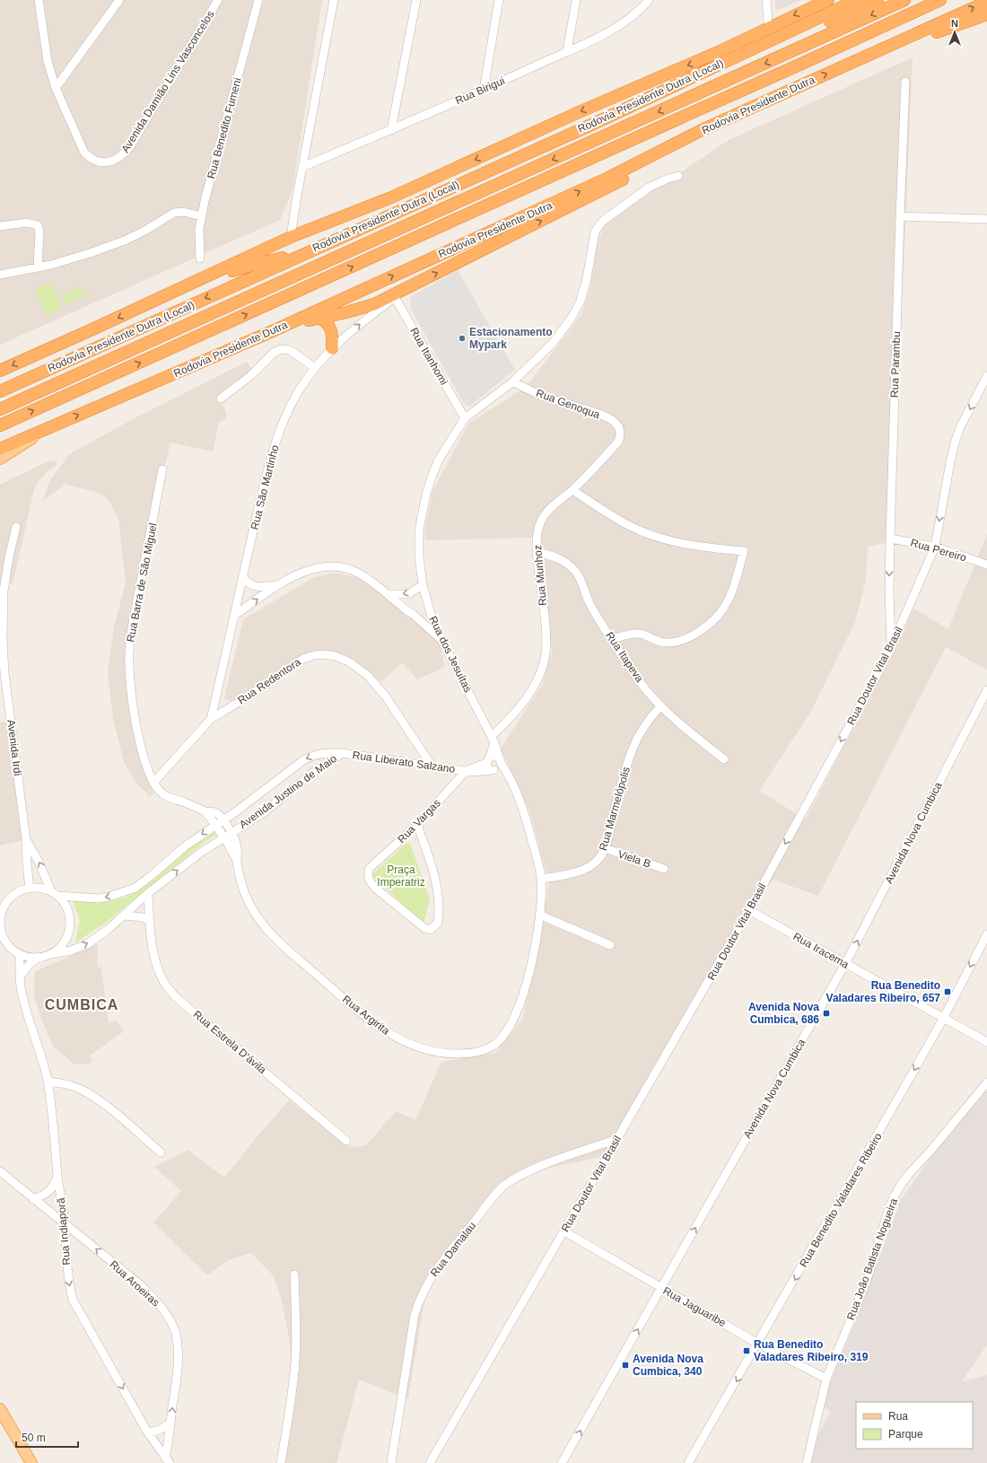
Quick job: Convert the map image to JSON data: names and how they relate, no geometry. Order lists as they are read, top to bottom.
{
  "streets": {
    "highway": ["Rodovia Presidente Dutra (Local)", "Rodovia Presidente Dutra"],
    "street": [
      "Avenida Damião Lins Vasconcelos",
      "Rua Birigui",
      "Rua Benedito Fumeni",
      "Rua Itanhomi",
      "Rua Parambu",
      "Rua Genoqua",
      "Rua São Martinho",
      "Rua Pereiro",
      "Rua Munhoz",
      "Rua Barra de São Miguel",
      "Rua dos Jesuítas",
      "Rua Itapeva",
      "Rua Doutor Vital Brasil",
      "Rua Redentora",
      "Avenida Irdi",
      "Rua Liberato Salzano",
      "Avenida Justino de Maio",
      "Rua Marmelópolis",
      "Rua Vargas",
      "Avenida Nova Cumbica",
      "Viela B",
      "Rua Iracema",
      "Rua Argirita",
      "Rua Estrela D'ávila",
      "Rua Benedito Valadares Ribeiro",
      "Rua Indiaporã",
      "Rua Damalau",
      "Rua João Batista Nogueira",
      "Rua Aroeiras",
      "Rua Jaguaribe"
    ]
  },
  "crossings": [
    ["Rua Itanhomi", "Rua São Martinho"],
    ["Rua Itanhomi", "Rua dos Jesuítas"],
    ["Rua Parambu", "Rua Pereiro"],
    ["Rua Parambu", "Rua Doutor Vital Brasil"],
    ["Rua Genoqua", "Rua Munhoz"],
    ["Rua Genoqua", "Rua dos Jesuítas"],
    ["Rua São Martinho", "Rua Redentora"],
    ["Rua Pereiro", "Rua Doutor Vital Brasil"],
    ["Rua Munhoz", "Rua dos Jesuítas"],
    ["Rua Munhoz", "Rua Itapeva"],
    ["Rua Barra de São Miguel", "Rua Redentora"],
    ["Rua Barra de São Miguel", "Avenida Justino de Maio"],
    ["Rua Barra de São Miguel", "Rua Argirita"],
    ["Rua dos Jesuítas", "Rua Liberato Salzano"],
    ["Rua Itapeva", "Rua Marmelópolis"],
    ["Rua Doutor Vital Brasil", "Rua Iracema"],
    ["Rua Doutor Vital Brasil", "Rua Damalau"],
    ["Rua Doutor Vital Brasil", "Rua Jaguaribe"],
    ["Rua Redentora", "Rua Liberato Salzano"],
    ["Avenida Irdi", "Avenida Justino de Maio"],
    ["Avenida Irdi", "Rua Indiaporã"],
    ["Rua Liberato Salzano", "Avenida Justino de Maio"],
    ["Rua Liberato Salzano", "Rua Vargas"],
    ["Avenida Justino de Maio", "Rua Argirita"],
    ["Avenida Justino de Maio", "Rua Estrela D'ávila"],
    ["Avenida Justino de Maio", "Rua Indiaporã"],
    ["Rua Marmelópolis", "Viela B"],
    ["Rua Marmelópolis", "Rua Argirita"],
    ["Avenida Nova Cumbica", "Rua Iracema"],
    ["Avenida Nova Cumbica", "Rua Jaguaribe"],
    ["Rua Iracema", "Rua Benedito Valadares Ribeiro"],
    ["Rua Benedito Valadares Ribeiro", "Rua Jaguaribe"],
    ["Rua Indiaporã", "Rua Aroeiras"],
    ["Rua João Batista Nogueira", "Rua Jaguaribe"]
  ],
  "one_way": [
    "Rua Doutor Vital Brasil",
    "Avenida Nova Cumbica",
    "Rua Benedito Valadares Ribeiro",
    "Rua Indiaporã",
    "Rua Aroeiras"
  ],
  "districts": ["CUMBICA"],
  "parks": ["Praça Imperatriz"],
  "places": {
    "other": ["Estacionamento Mypark"],
    "transit": [
      "Rua Benedito Valadares Ribeiro, 657",
      "Avenida Nova Cumbica, 686",
      "Rua Benedito Valadares Ribeiro, 319",
      "Avenida Nova Cumbica, 340"
    ]
  },
  "legend": ["Rua", "Parque"],
  "scale_bar": "50 m",
  "north": "top"
}
